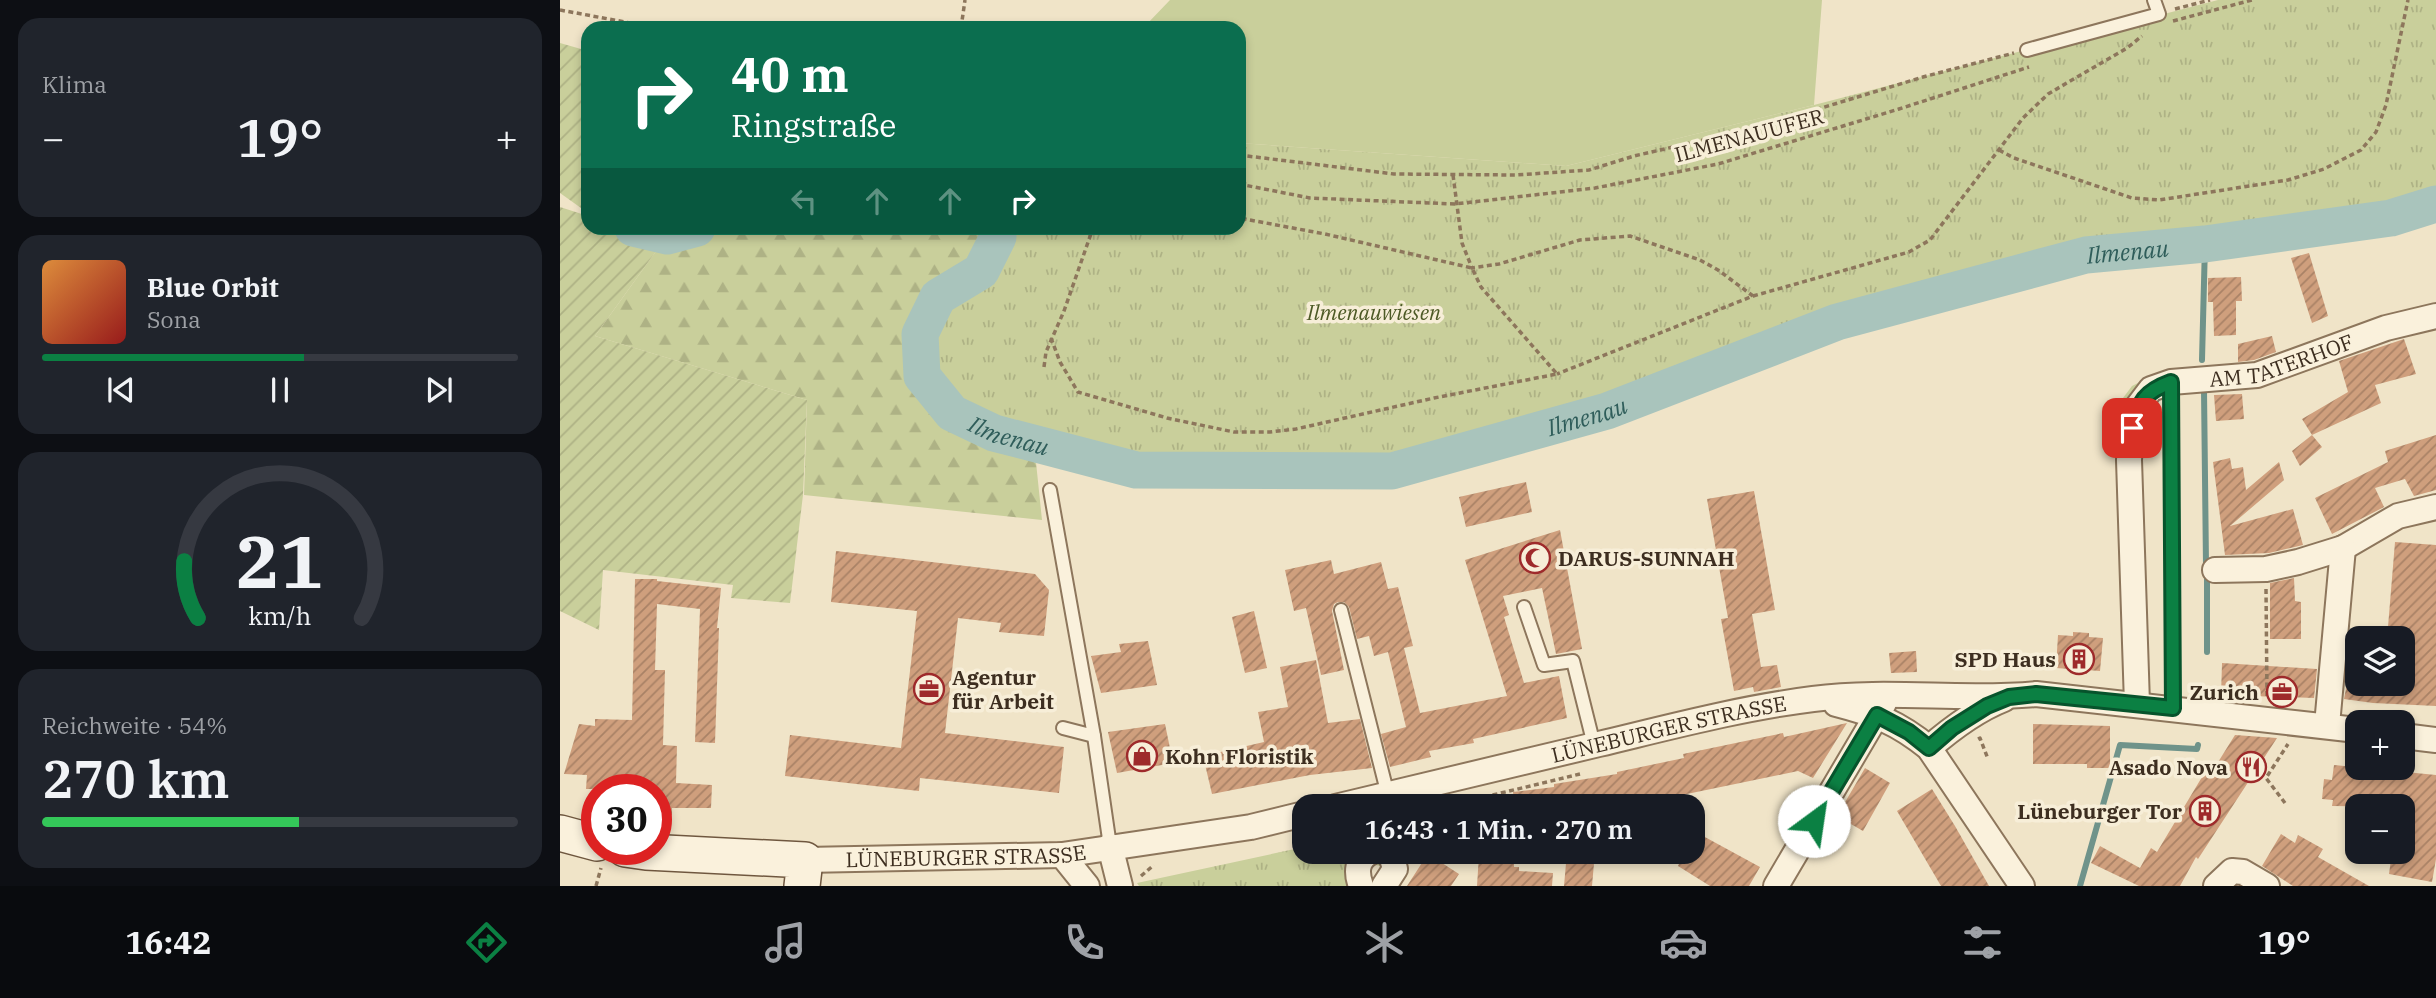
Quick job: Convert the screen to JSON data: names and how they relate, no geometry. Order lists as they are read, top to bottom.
{
  "streets": {
    "main road": ["LÜNEBURGER STRASSE"],
    "street": ["AM TATERHOF"],
    "path": ["ILMENAUUFER"]
  },
  "crossings": [
    ["AM TATERHOF", "LÜNEBURGER STRASSE"]
  ],
  "water": ["Ilmenau"],
  "parks": ["Ilmenauwiesen"],
  "places": {
    "mosque": ["DARUS-SUNNAH"],
    "building": ["SPD Haus", "Lüneburger Tor"],
    "office": ["Agentur für Arbeit", "Zurich"],
    "shop": ["Kohn Floristik"],
    "restaurant": ["Asado Nova"]
  },
  "page": {
    "tile": [
      "Klima",
      ["Reichweite · 54%", "270 km"]
    ],
    "turn": ["40 m", "Ringstraße"],
    "heat": ["−", "19°", "+"],
    "song": ["Blue Orbit", "Sona"],
    "map_buttons": ["+", "−"],
    "limit": "30",
    "trip": "16:43 · 1 Min. · 270 m",
    "tabs": ["16:42", "19°"],
    "gauge": ["21", "km/h"]
  }
}
